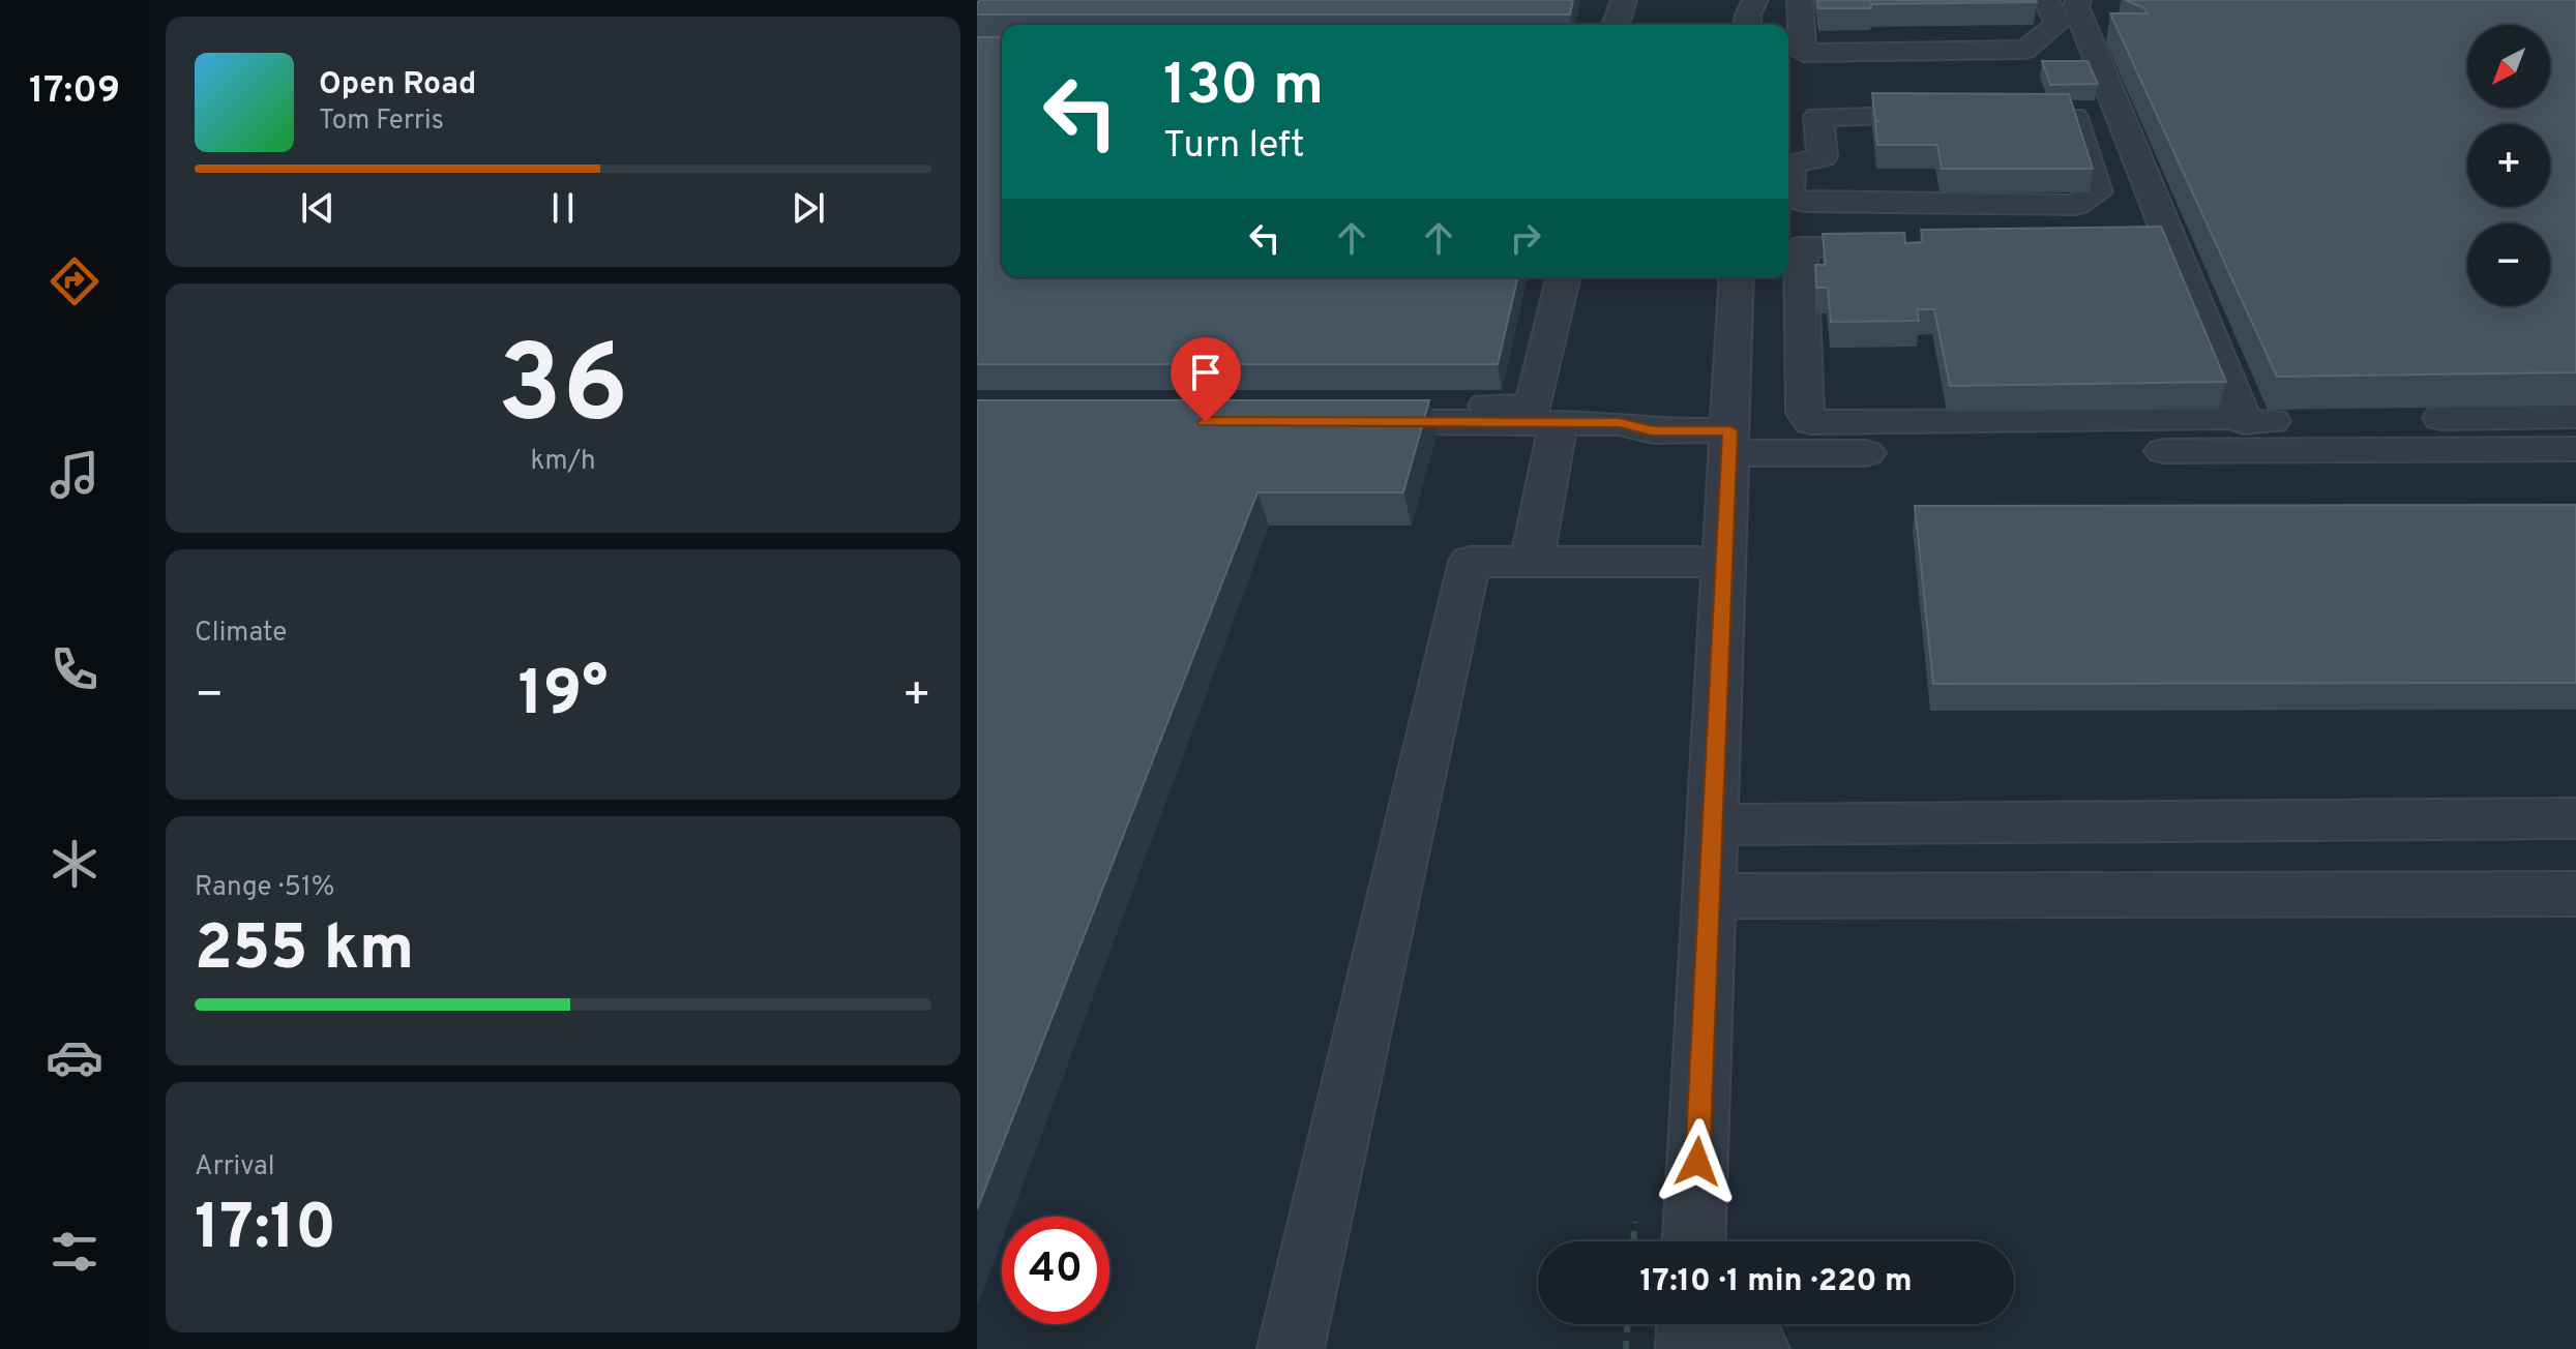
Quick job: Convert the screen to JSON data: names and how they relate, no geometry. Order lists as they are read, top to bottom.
{
  "north": "bottom left",
  "page": {
    "tabs": "17:09",
    "map_buttons": ["+", "−"],
    "turn": ["130 m", "Turn left"],
    "song": ["Open Road", "Tom Ferris"],
    "tile": [
      ["36", "km/h"],
      "Climate",
      ["Range · 51%", "255 km"],
      ["Arrival", "17:10"]
    ],
    "heat": ["−", "19°", "+"],
    "limit": "40",
    "trip": "17:10 · 1 min · 220 m"
  }
}
